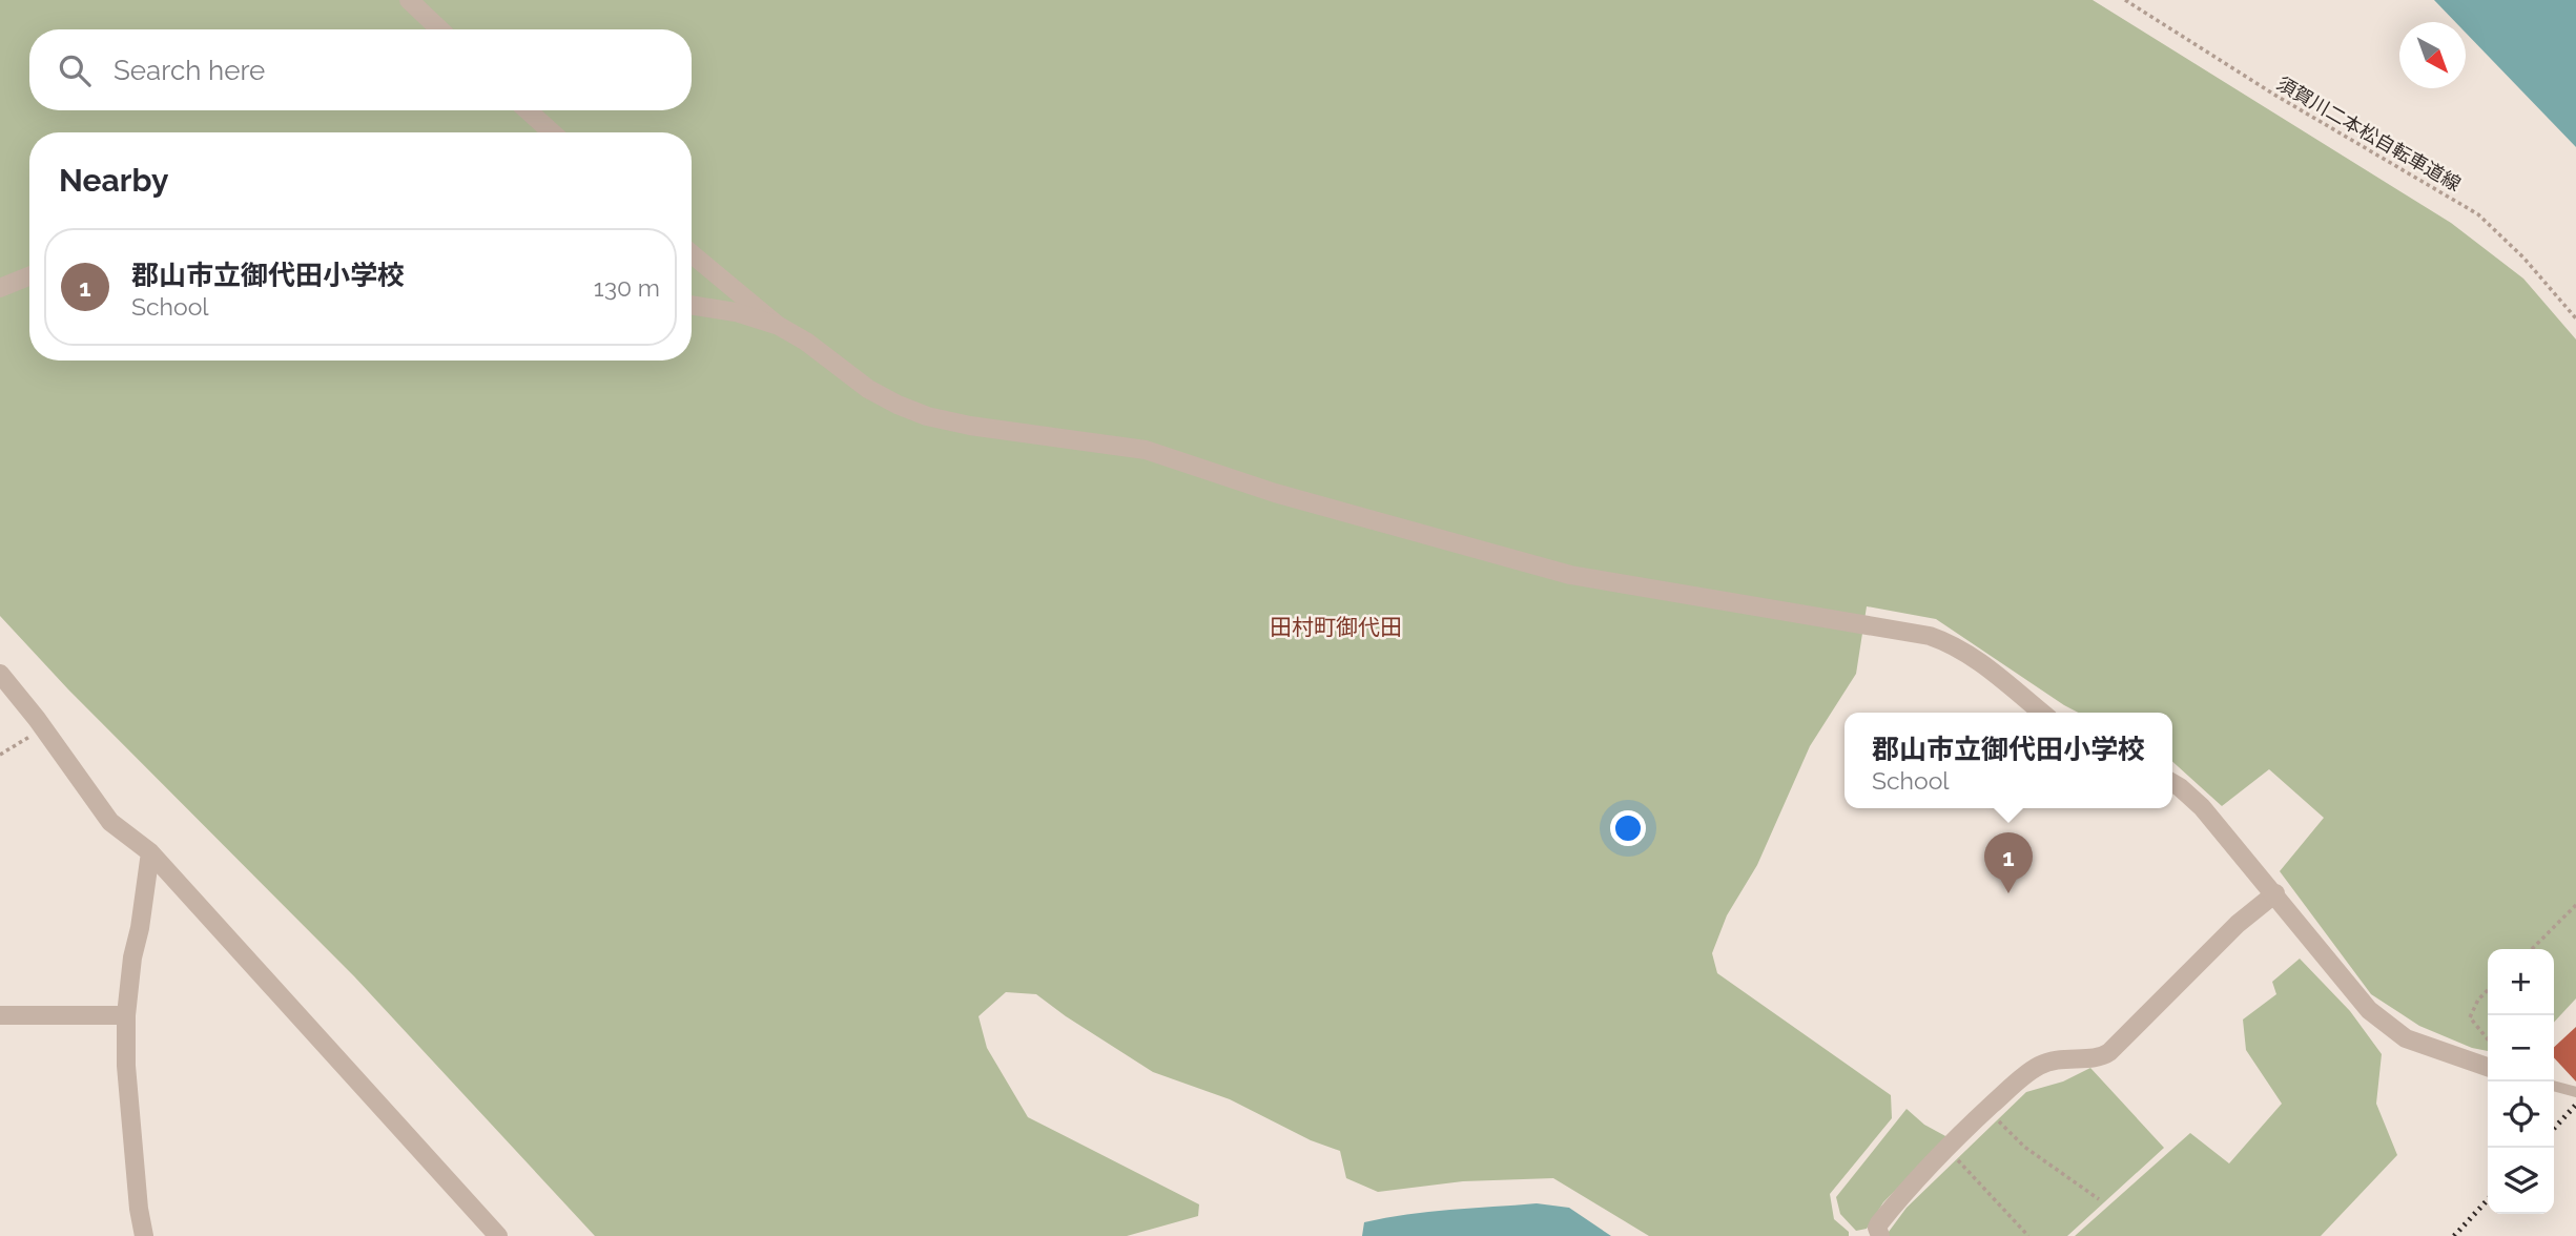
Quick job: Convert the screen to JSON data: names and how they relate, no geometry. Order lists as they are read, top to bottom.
{
  "streets": {
    "path": ["須賀川二本松自転車道線"]
  },
  "districts": ["田村町御代田"],
  "north": "bottom right",
  "page": {
    "search": "Search here",
    "heading": "Nearby",
    "list": [
      {
        "mark": "1",
        "name": "郡山市立御代田小学校",
        "note": "School",
        "value": "130 m"
      }
    ],
    "popup": ["郡山市立御代田小学校", "School"],
    "pins": "1",
    "map_buttons": ["+", "−"]
  }
}
